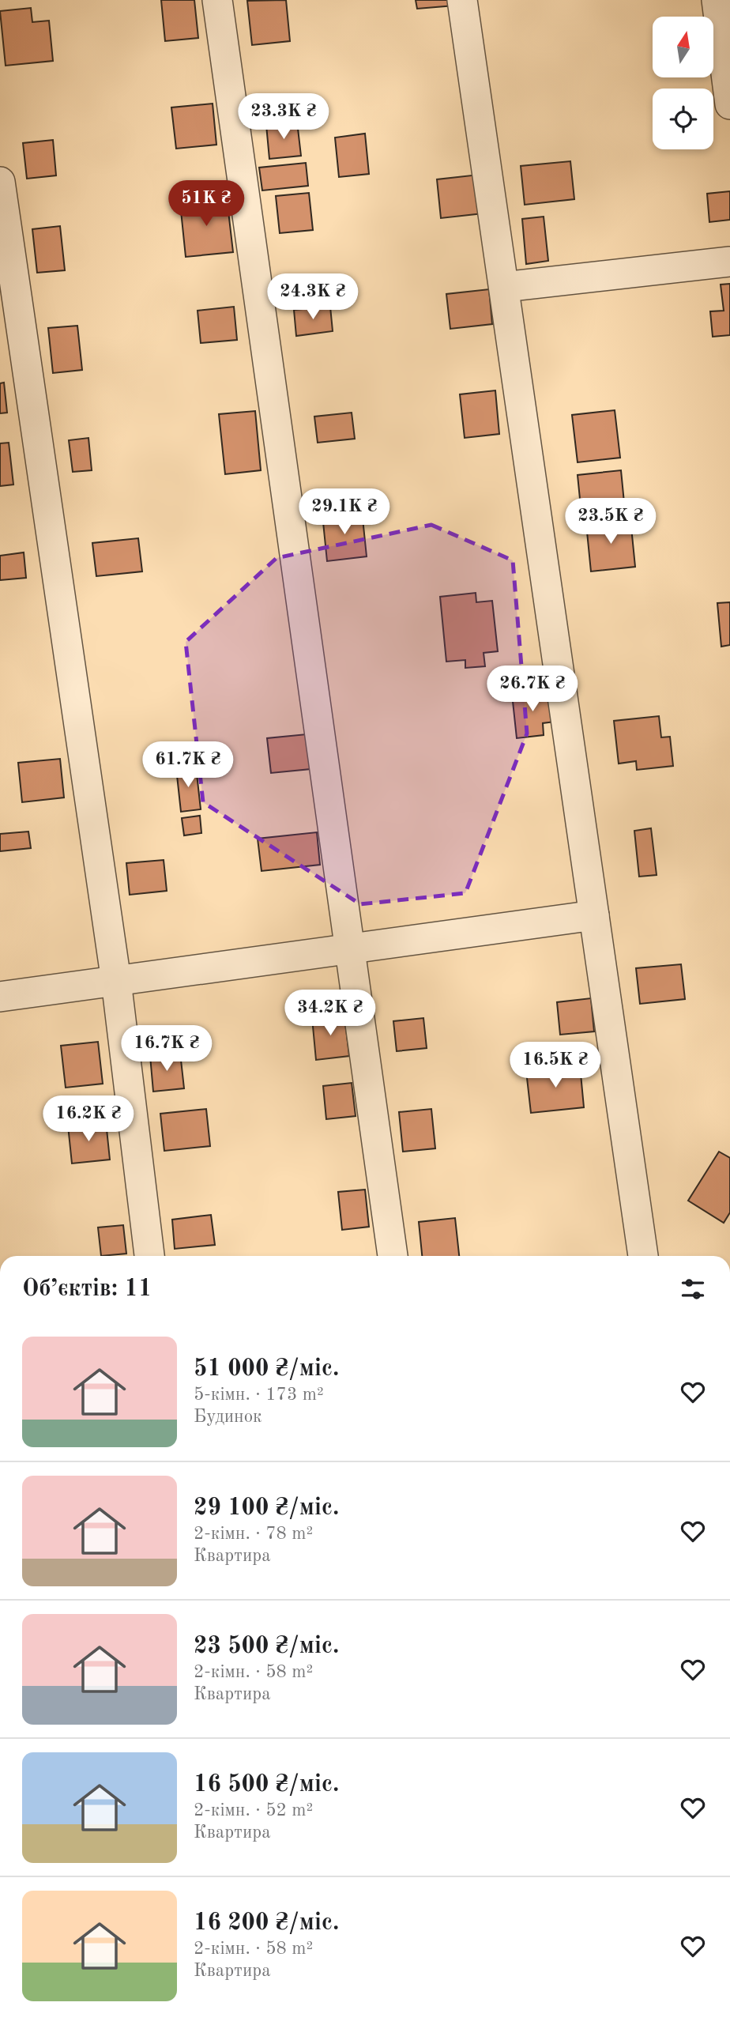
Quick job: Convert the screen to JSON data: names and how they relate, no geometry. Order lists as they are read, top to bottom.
{
  "north": "top",
  "page": {
    "price": [
      "23.3K ₴",
      "51K ₴",
      "24.3K ₴",
      "29.1K ₴",
      "23.5K ₴",
      "26.7K ₴",
      "61.7K ₴",
      "34.2K ₴",
      "16.7K ₴",
      "16.5K ₴",
      "16.2K ₴"
    ],
    "heading": "Об’єктів: 11",
    "list": [
      {
        "name": "51 000 ₴/міс.",
        "note": "5-кімн. · 173 m² · Будинок"
      },
      {
        "name": "29 100 ₴/міс.",
        "note": "2-кімн. · 78 m² · Квартира"
      },
      {
        "name": "23 500 ₴/міс.",
        "note": "2-кімн. · 58 m² · Квартира"
      },
      {
        "name": "16 500 ₴/міс.",
        "note": "2-кімн. · 52 m² · Квартира"
      },
      {
        "name": "16 200 ₴/міс.",
        "note": "2-кімн. · 58 m² · Квартира"
      }
    ]
  }
}
